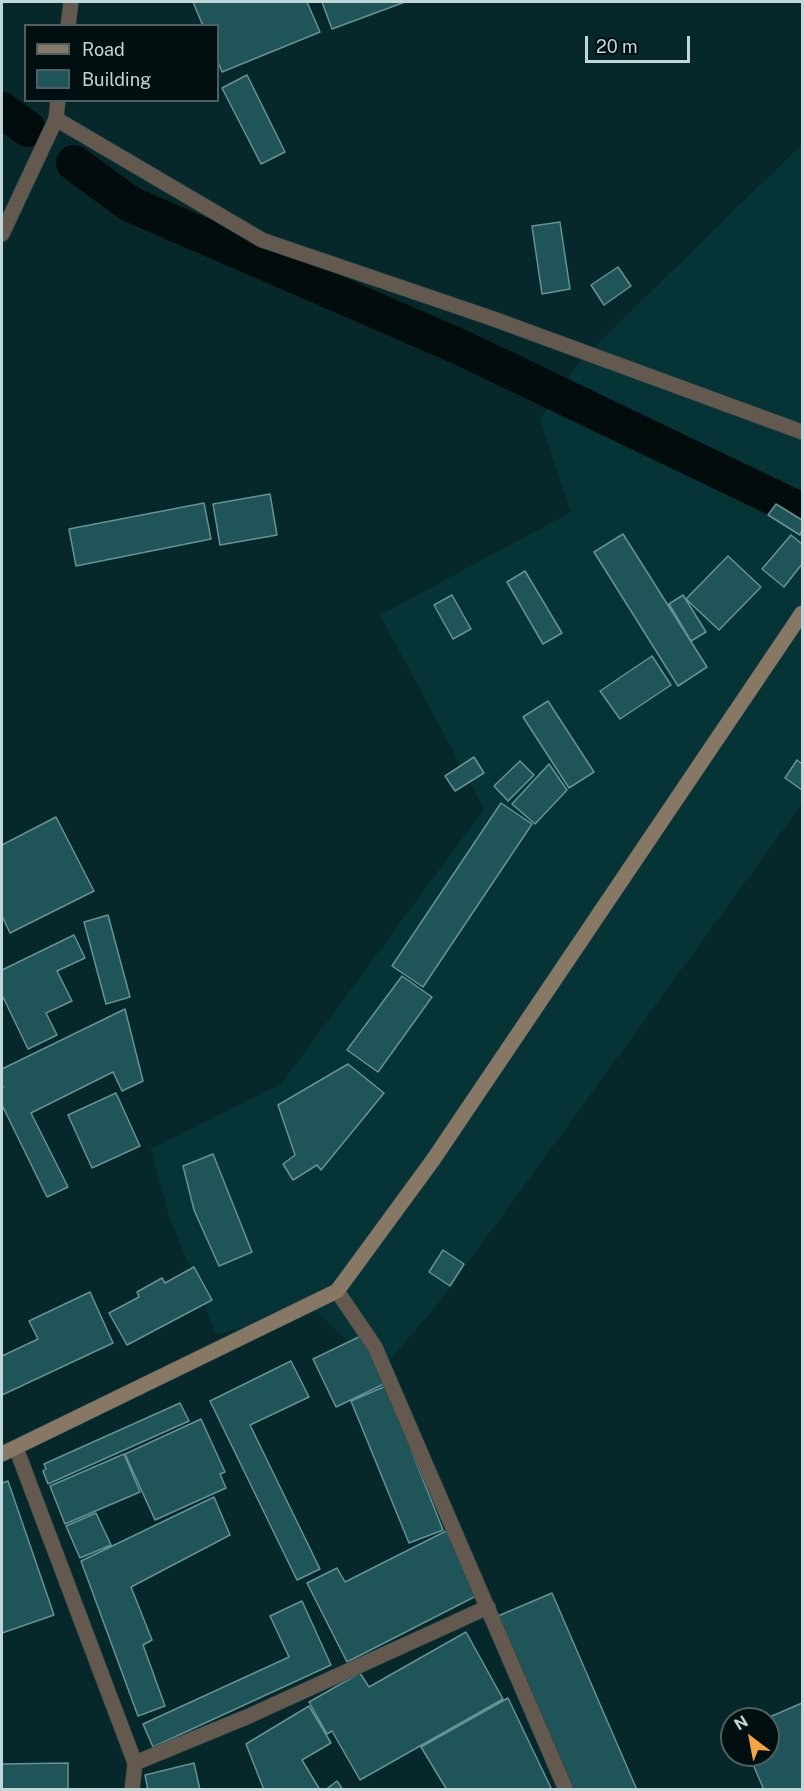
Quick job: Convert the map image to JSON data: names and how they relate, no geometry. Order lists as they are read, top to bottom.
{
  "legend": ["Road", "Building"],
  "scale_bar": "20 m",
  "north": "top left"
}
